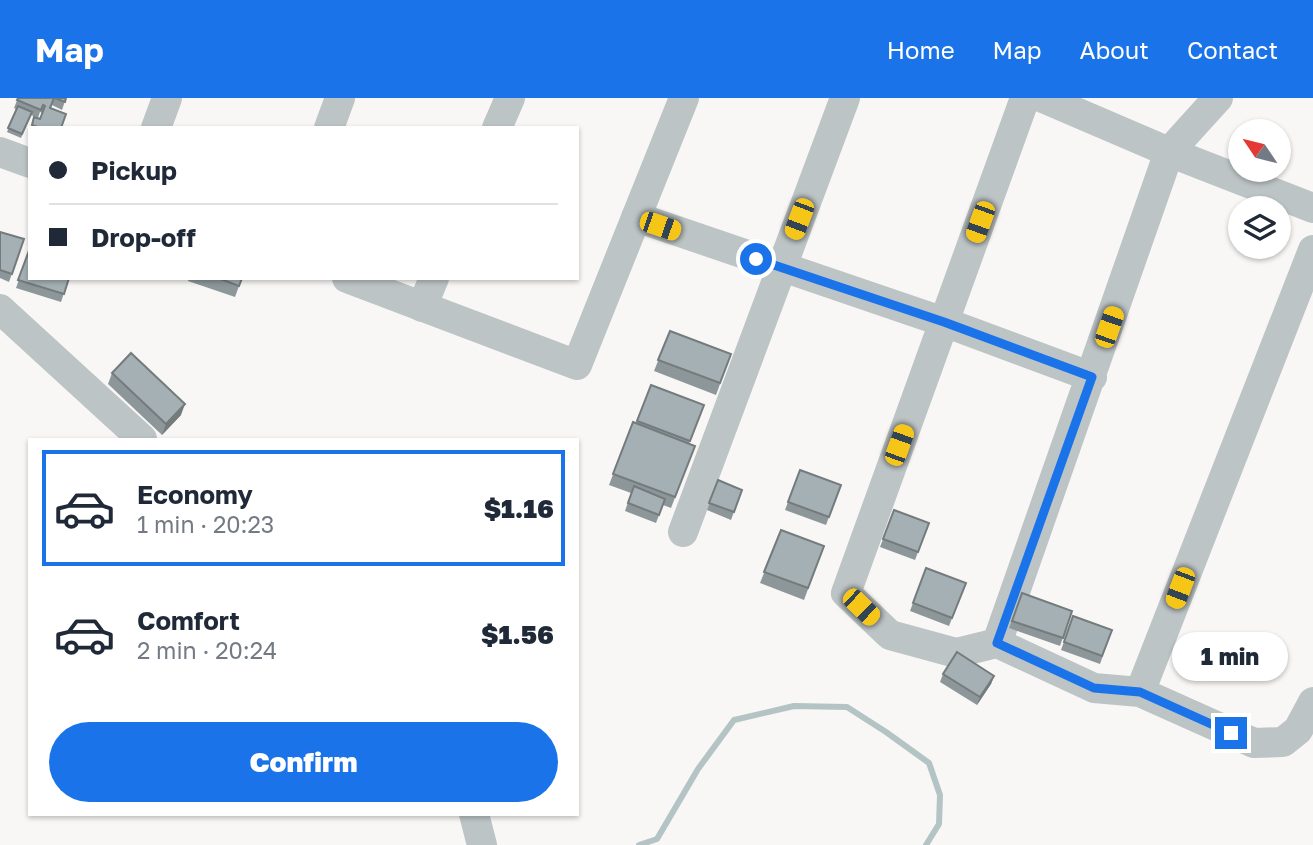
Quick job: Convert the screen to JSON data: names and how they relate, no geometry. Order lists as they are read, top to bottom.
{
  "north": "top left",
  "page": {
    "header": "Map",
    "nav": [
      "Home",
      "Map",
      "About",
      "Contact"
    ],
    "banner": ["Pickup", "Drop-off"],
    "list": [
      {
        "name": "Economy",
        "note": "1 min · 20:23",
        "value": "$1.16"
      },
      {
        "name": "Comfort",
        "note": "2 min · 20:24",
        "value": "$1.56"
      }
    ],
    "bubble": "1 min",
    "buttons": "Confirm"
  }
}
